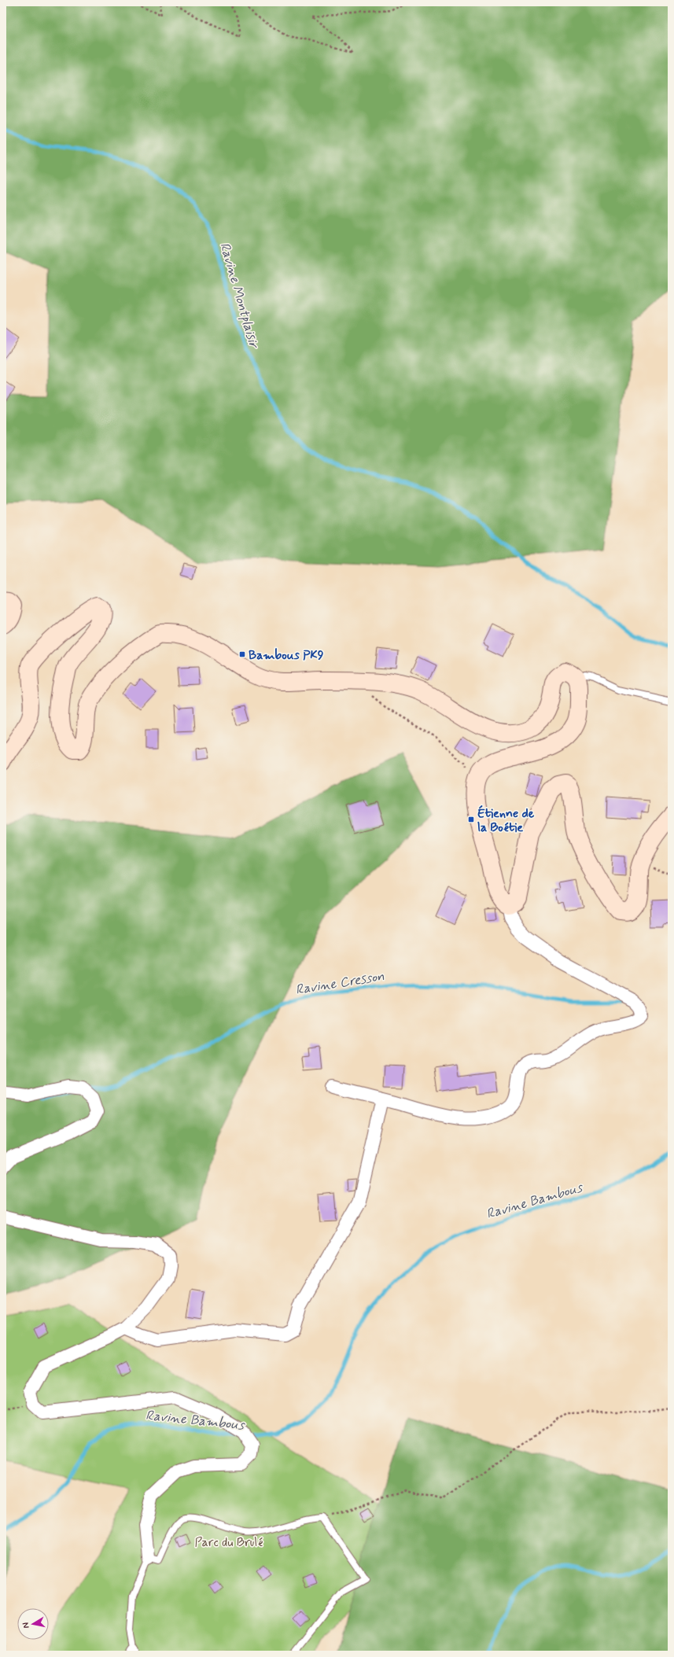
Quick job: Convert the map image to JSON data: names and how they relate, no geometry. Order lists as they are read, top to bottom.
{
  "water": ["Ravine Montplaisir", "Ravine Cresson", "Ravine Bambous"],
  "parks": ["Parc du Brulé"],
  "places": {
    "transit": ["Bambous PK9", "Étienne de la Boétie"]
  },
  "north": "left"
}
